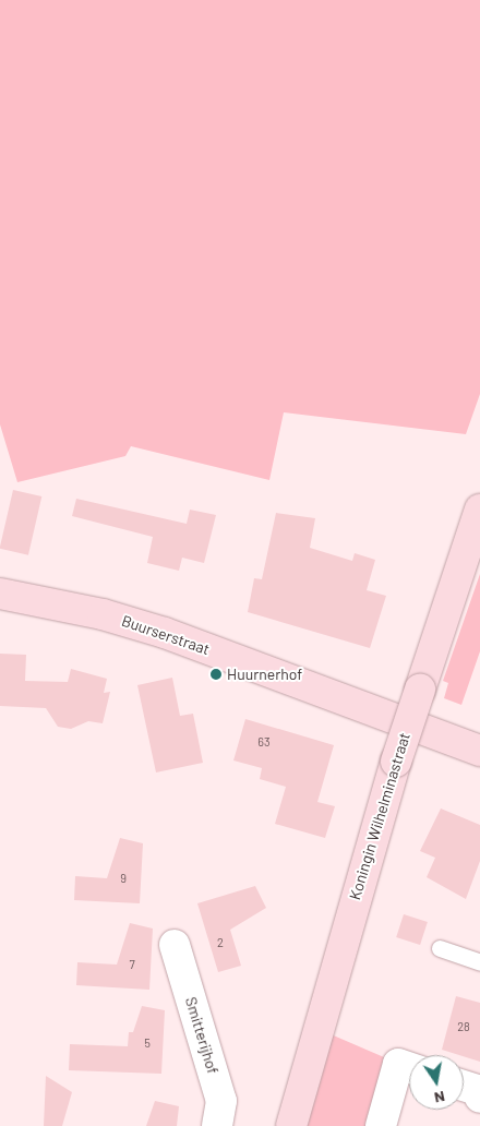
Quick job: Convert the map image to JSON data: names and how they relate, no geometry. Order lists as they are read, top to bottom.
{
  "streets": {
    "main road": ["Buurserstraat", "Koningin Wilhelminastraat"],
    "street": ["Smitterijhof"]
  },
  "places": ["Huurnerhof"],
  "house_numbers": [
    "63",
    "9",
    "2",
    "7",
    "28",
    "5"
  ],
  "north": "bottom"
}
